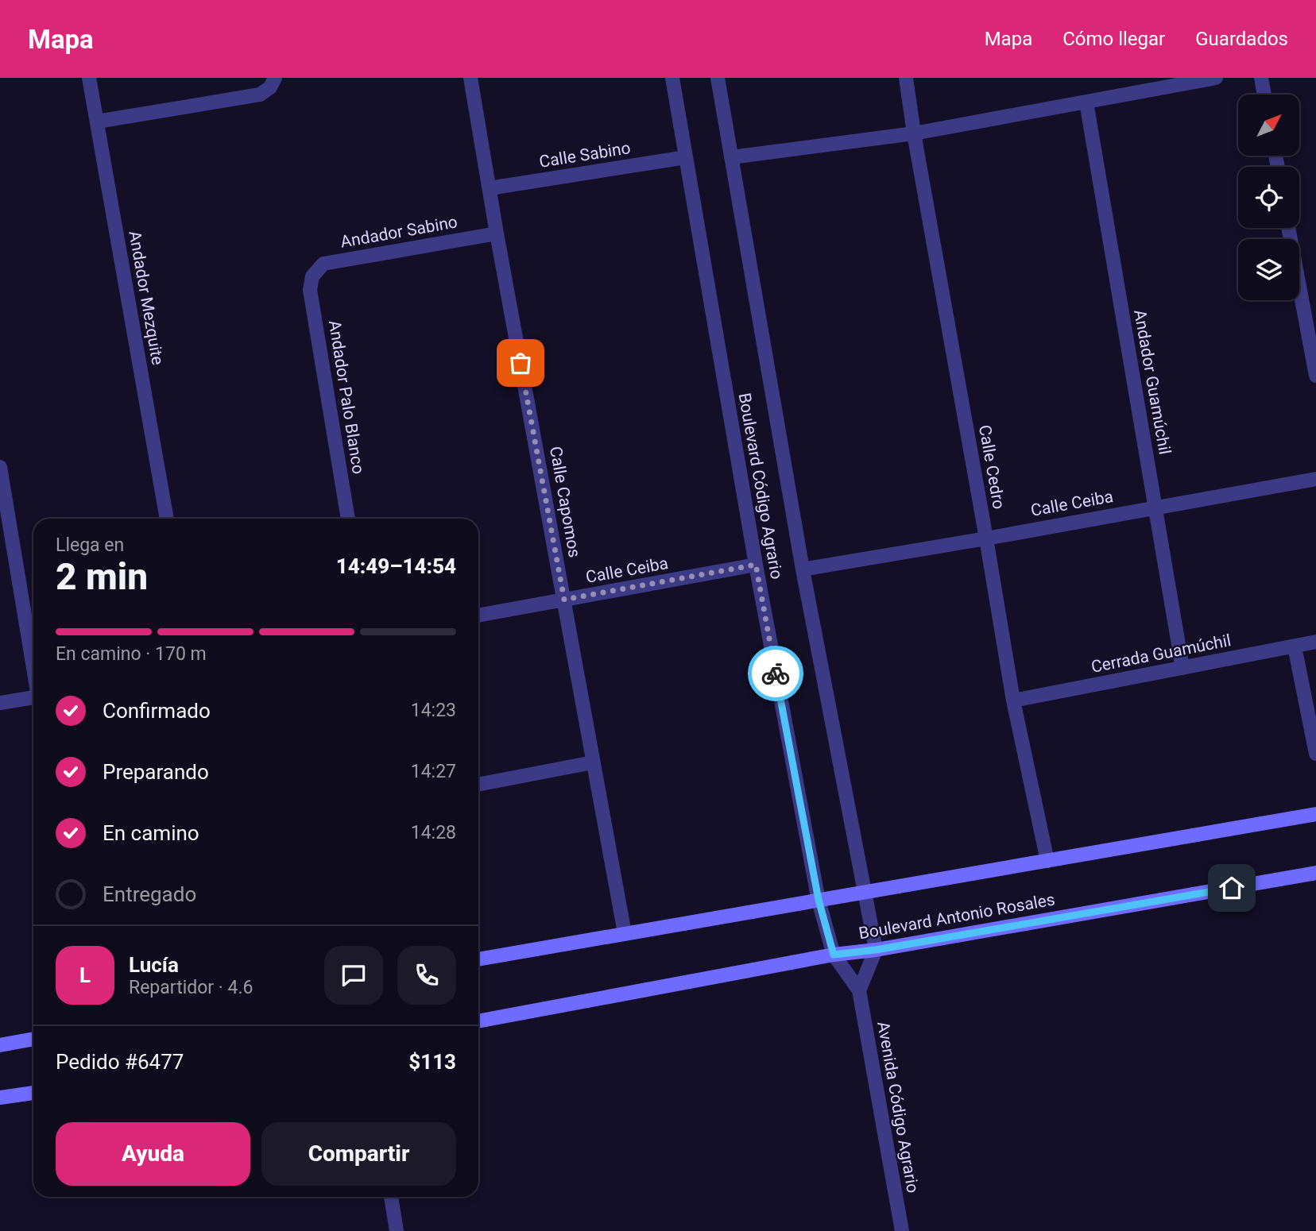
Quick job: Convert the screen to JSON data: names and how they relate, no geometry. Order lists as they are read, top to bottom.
{
  "streets": {
    "main road": ["Boulevard Antonio Rosales"],
    "street": [
      "Calle Sabino",
      "Andador Sabino",
      "Andador Mezquite",
      "Andador Guamúchil",
      "Andador Palo Blanco",
      "Calle Cedro",
      "Boulevard Código Agrario",
      "Calle Capomos",
      "Calle Ceiba",
      "Cerrada Guamúchil",
      "Avenida Código Agrario"
    ]
  },
  "crossings": [
    ["Calle Sabino", "Boulevard Código Agrario"],
    ["Calle Sabino", "Calle Capomos"],
    ["Andador Sabino", "Andador Palo Blanco"],
    ["Andador Sabino", "Calle Capomos"],
    ["Andador Guamúchil", "Calle Ceiba"],
    ["Andador Guamúchil", "Cerrada Guamúchil"],
    ["Calle Cedro", "Calle Ceiba"],
    ["Calle Cedro", "Cerrada Guamúchil"],
    ["Boulevard Código Agrario", "Calle Ceiba"],
    ["Boulevard Código Agrario", "Boulevard Antonio Rosales"],
    ["Calle Capomos", "Calle Ceiba"]
  ],
  "north": "top right",
  "page": {
    "header": "Mapa",
    "nav": ["Mapa", "Cómo llegar", "Guardados"],
    "heading": ["2 min", "Llega en", "14:49–14:54"],
    "panel": [
      "Lucía",
      "Repartidor · 4.6",
      "Pedido #6477",
      "$113"
    ],
    "bar": "En camino · 170 m",
    "list": [
      ["Confirmado", "14:23"],
      ["Preparando", "14:27"],
      ["En camino", "14:28"],
      "Entregado"
    ],
    "round": "L",
    "buttons": ["Ayuda", "Compartir"]
  }
}
